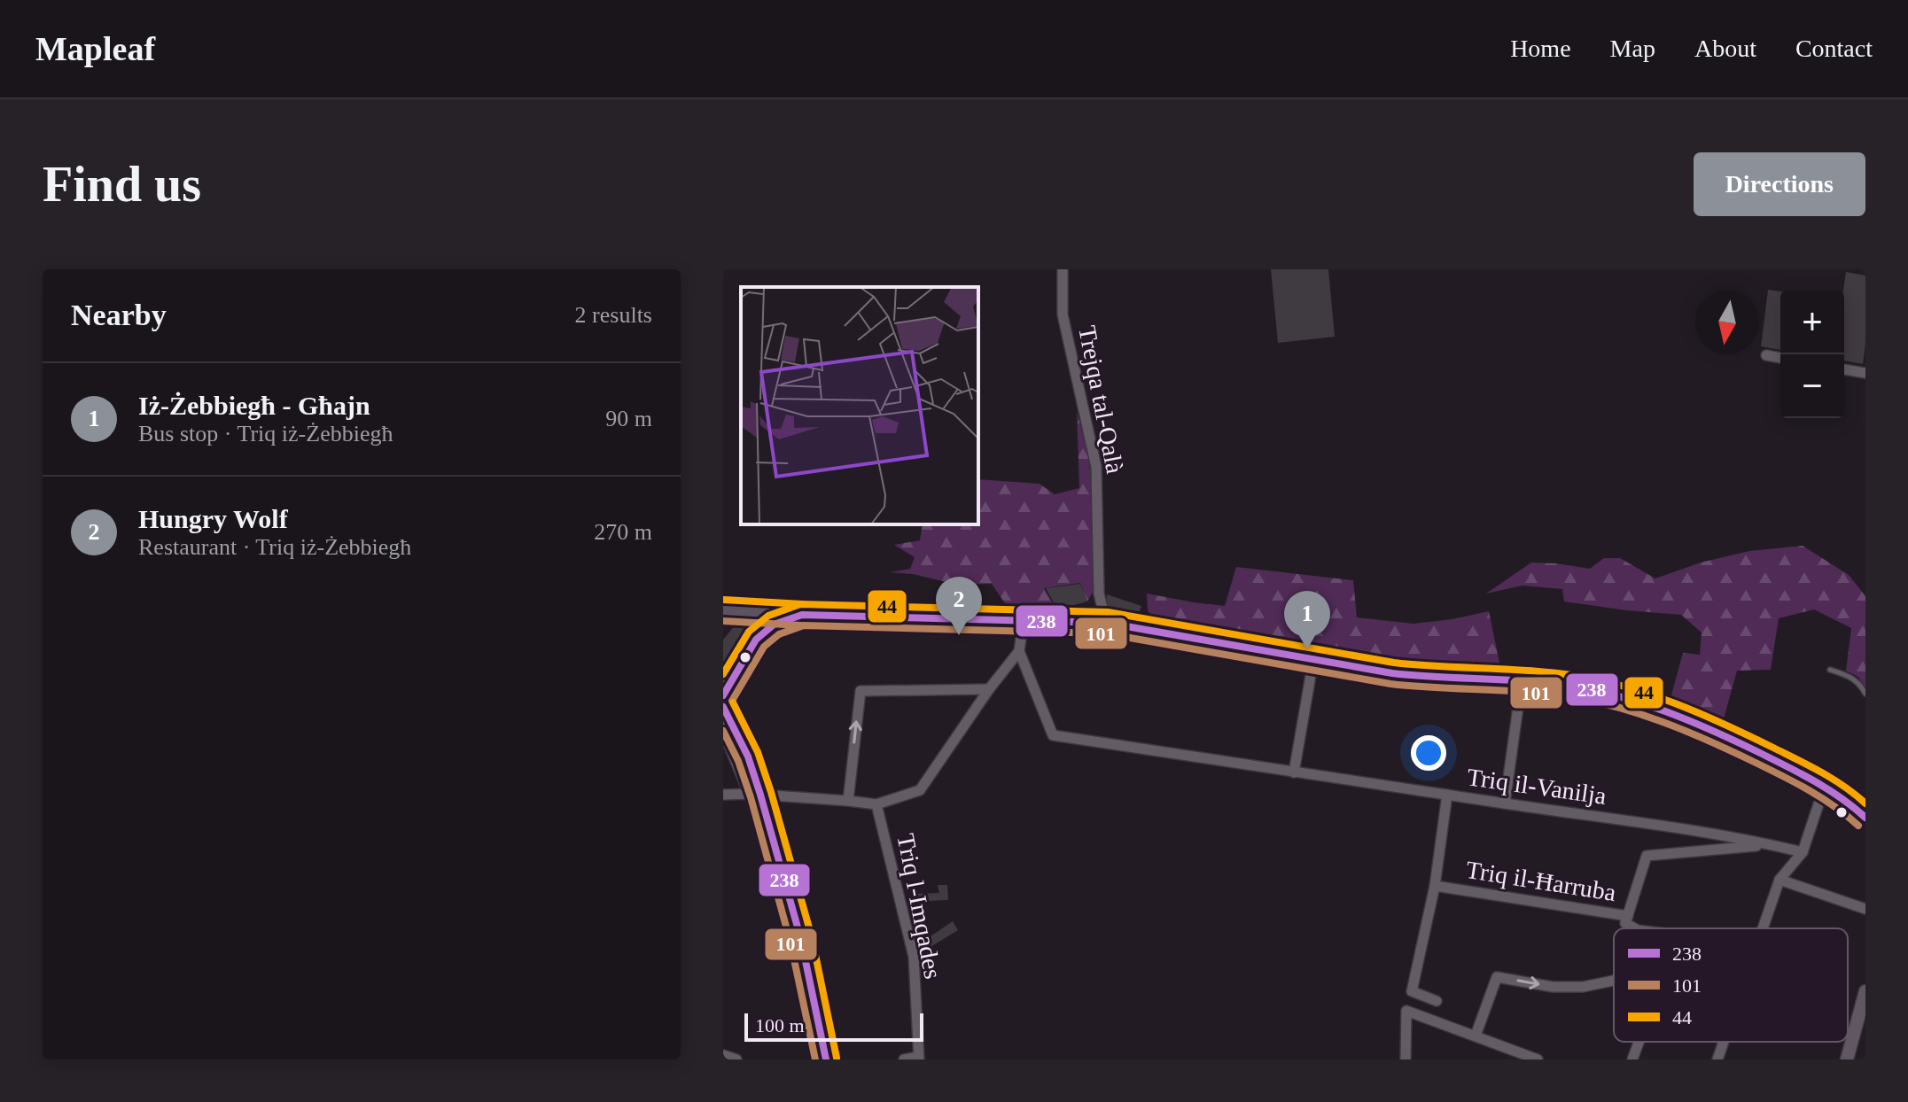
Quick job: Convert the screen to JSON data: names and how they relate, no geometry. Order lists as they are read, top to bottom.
{
  "streets": {
    "street": [
      "Trejqa tal-Qalà",
      "Triq il-Vanilja",
      "Triq il-Ħarruba",
      "Triq l-Imqades"
    ]
  },
  "lines": ["transit line 44", "transit line 238", "transit line 101"],
  "legend": ["238", "101", "44"],
  "scale_bar": "100 m",
  "north": "bottom",
  "page": {
    "header": "Mapleaf",
    "nav": [
      "Home",
      "Map",
      "About",
      "Contact"
    ],
    "buttons": "Directions",
    "title": "Find us",
    "heading": ["Nearby", "2 results"],
    "map_buttons": ["+", "−"],
    "list": [
      {
        "mark": "1",
        "name": "Iż-Żebbiegħ - Għajn",
        "note": "Bus stop · Triq iż-Żebbiegħ",
        "value": "90 m"
      },
      {
        "mark": "2",
        "name": "Hungry Wolf",
        "note": "Restaurant · Triq iż-Żebbiegħ",
        "value": "270 m"
      }
    ],
    "pins": ["2", "1"],
    "scale": "100 m"
  }
}
